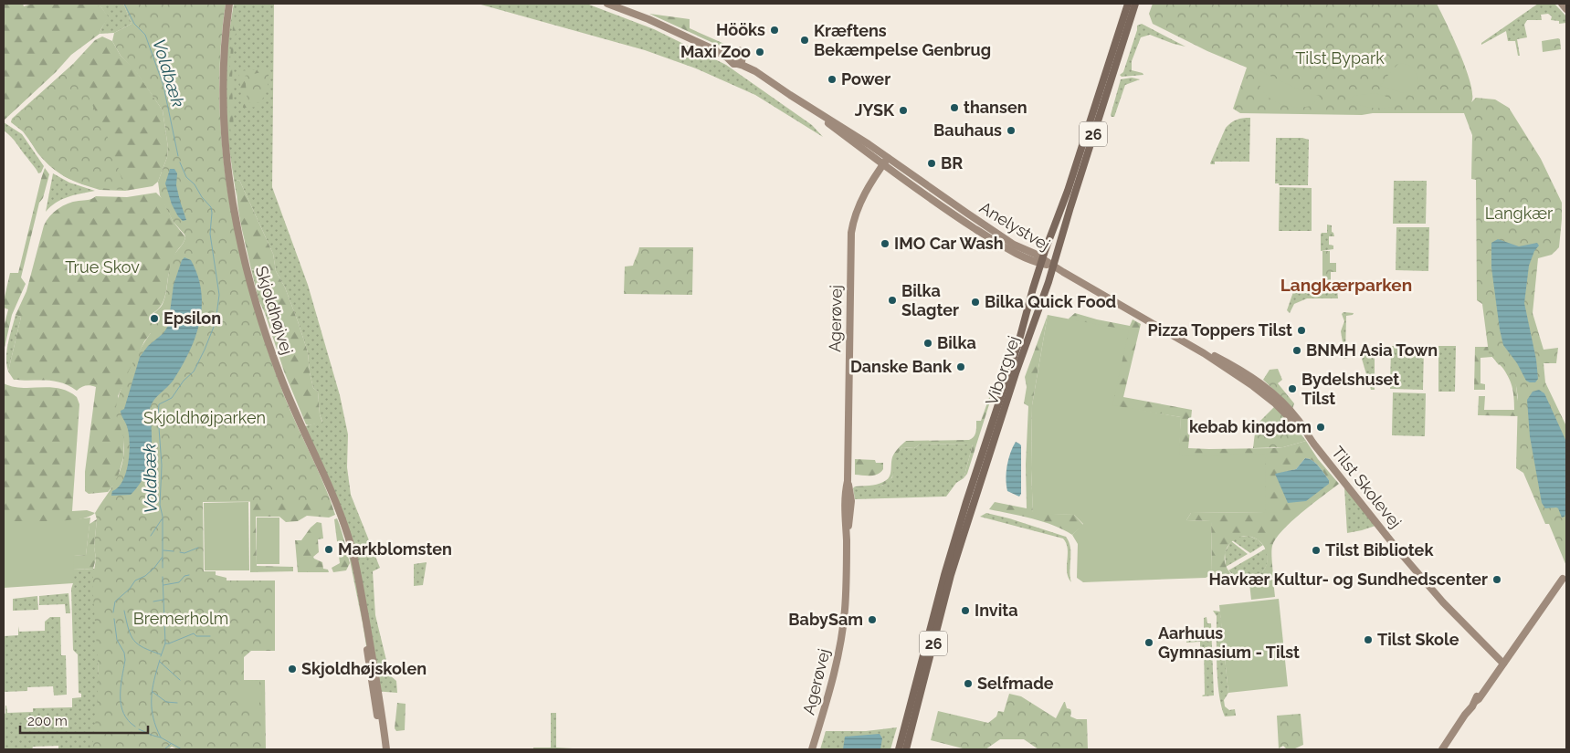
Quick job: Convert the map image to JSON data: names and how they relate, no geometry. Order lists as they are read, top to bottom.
{
  "streets": {
    "main road": ["26", "Viborgvej"],
    "street": [
      "Anelystvej",
      "Skjoldhøjvej",
      "Agerøvej",
      "Tilst Skolevej"
    ]
  },
  "crossings": [
    ["Anelystvej", "Agerøvej"],
    ["Anelystvej", "Viborgvej"],
    ["Anelystvej", "Tilst Skolevej"],
    ["Viborgvej", "Tilst Skolevej"]
  ],
  "districts": ["Langkærparken"],
  "water": ["Voldbæk"],
  "parks": [
    "Tilst Bypark",
    "Langkær",
    "True Skov",
    "Skjoldhøjparken",
    "Bremerholm"
  ],
  "places": [
    "Hööks",
    "Kræftens Bekæmpelse Genbrug",
    "Maxi Zoo",
    "Power",
    "thansen",
    "JYSK",
    "Bauhaus",
    "BR",
    "IMO Car Wash",
    "Bilka Slagter",
    "Bilka Quick Food",
    "Epsilon",
    "Pizza Toppers Tilst",
    "Bilka",
    "BNMH Asia Town",
    "Danske Bank",
    "Bydelshuset Tilst",
    "kebab kingdom",
    "Markblomsten",
    "Tilst Bibliotek",
    "Havkær Kultur- og Sundhedscenter",
    "Invita",
    "BabySam",
    "Tilst Skole",
    "Aarhuus Gymnasium - Tilst",
    "Skjoldhøjskolen",
    "Selfmade"
  ],
  "scale_bar": "200 m"
}
